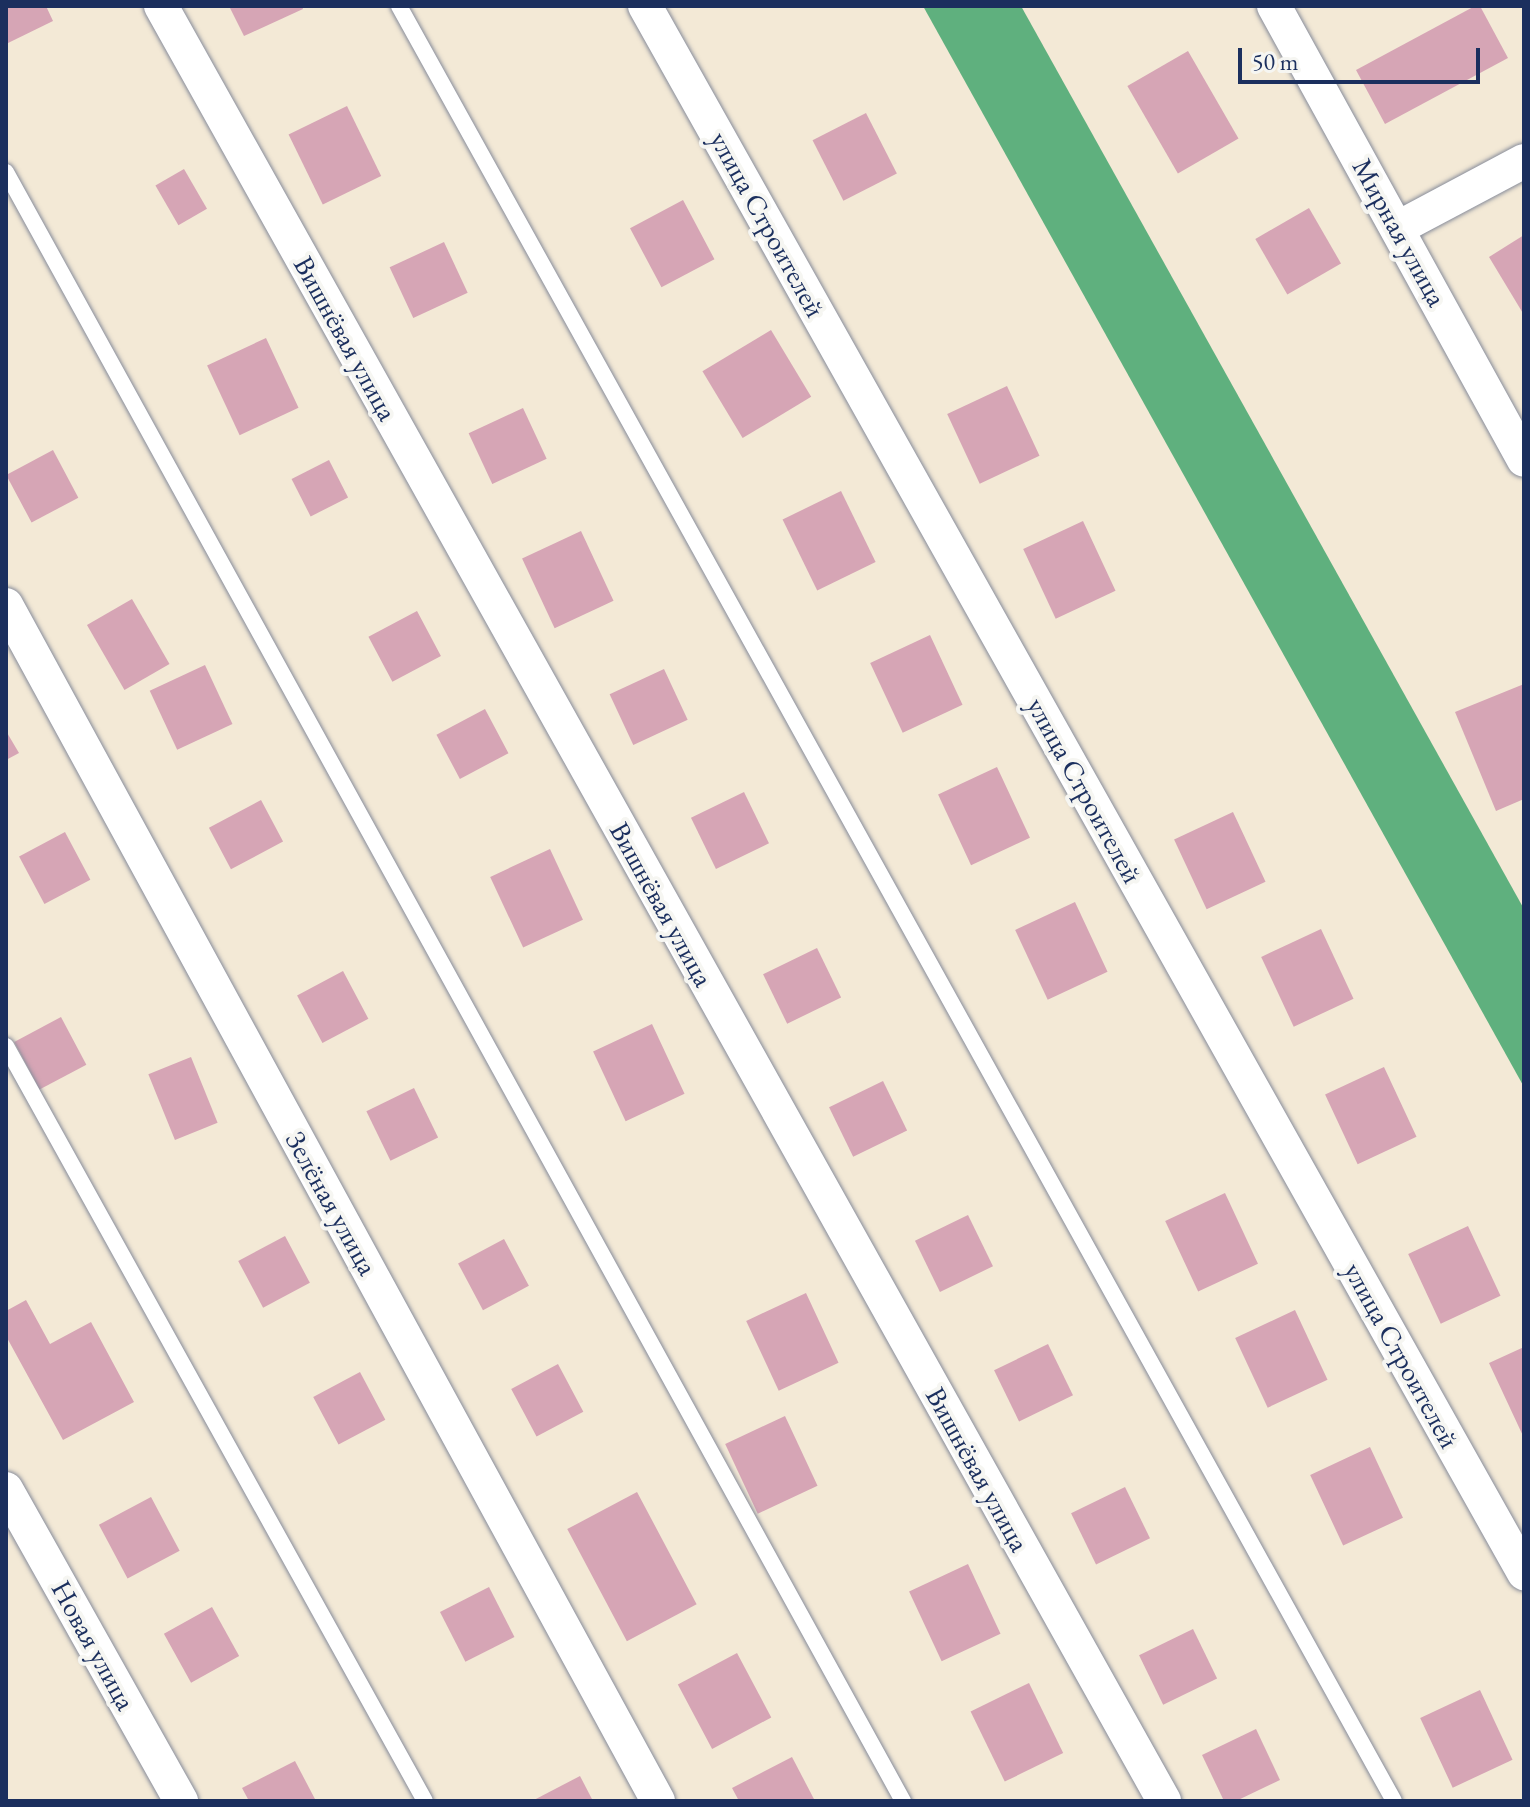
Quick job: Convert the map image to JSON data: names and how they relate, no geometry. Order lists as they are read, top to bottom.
{
  "streets": {
    "street": [
      "улица Строителей",
      "Мирная улица",
      "Вишнёвая улица",
      "Зелёная улица",
      "Новая улица"
    ]
  },
  "scale_bar": "50 m"
}
